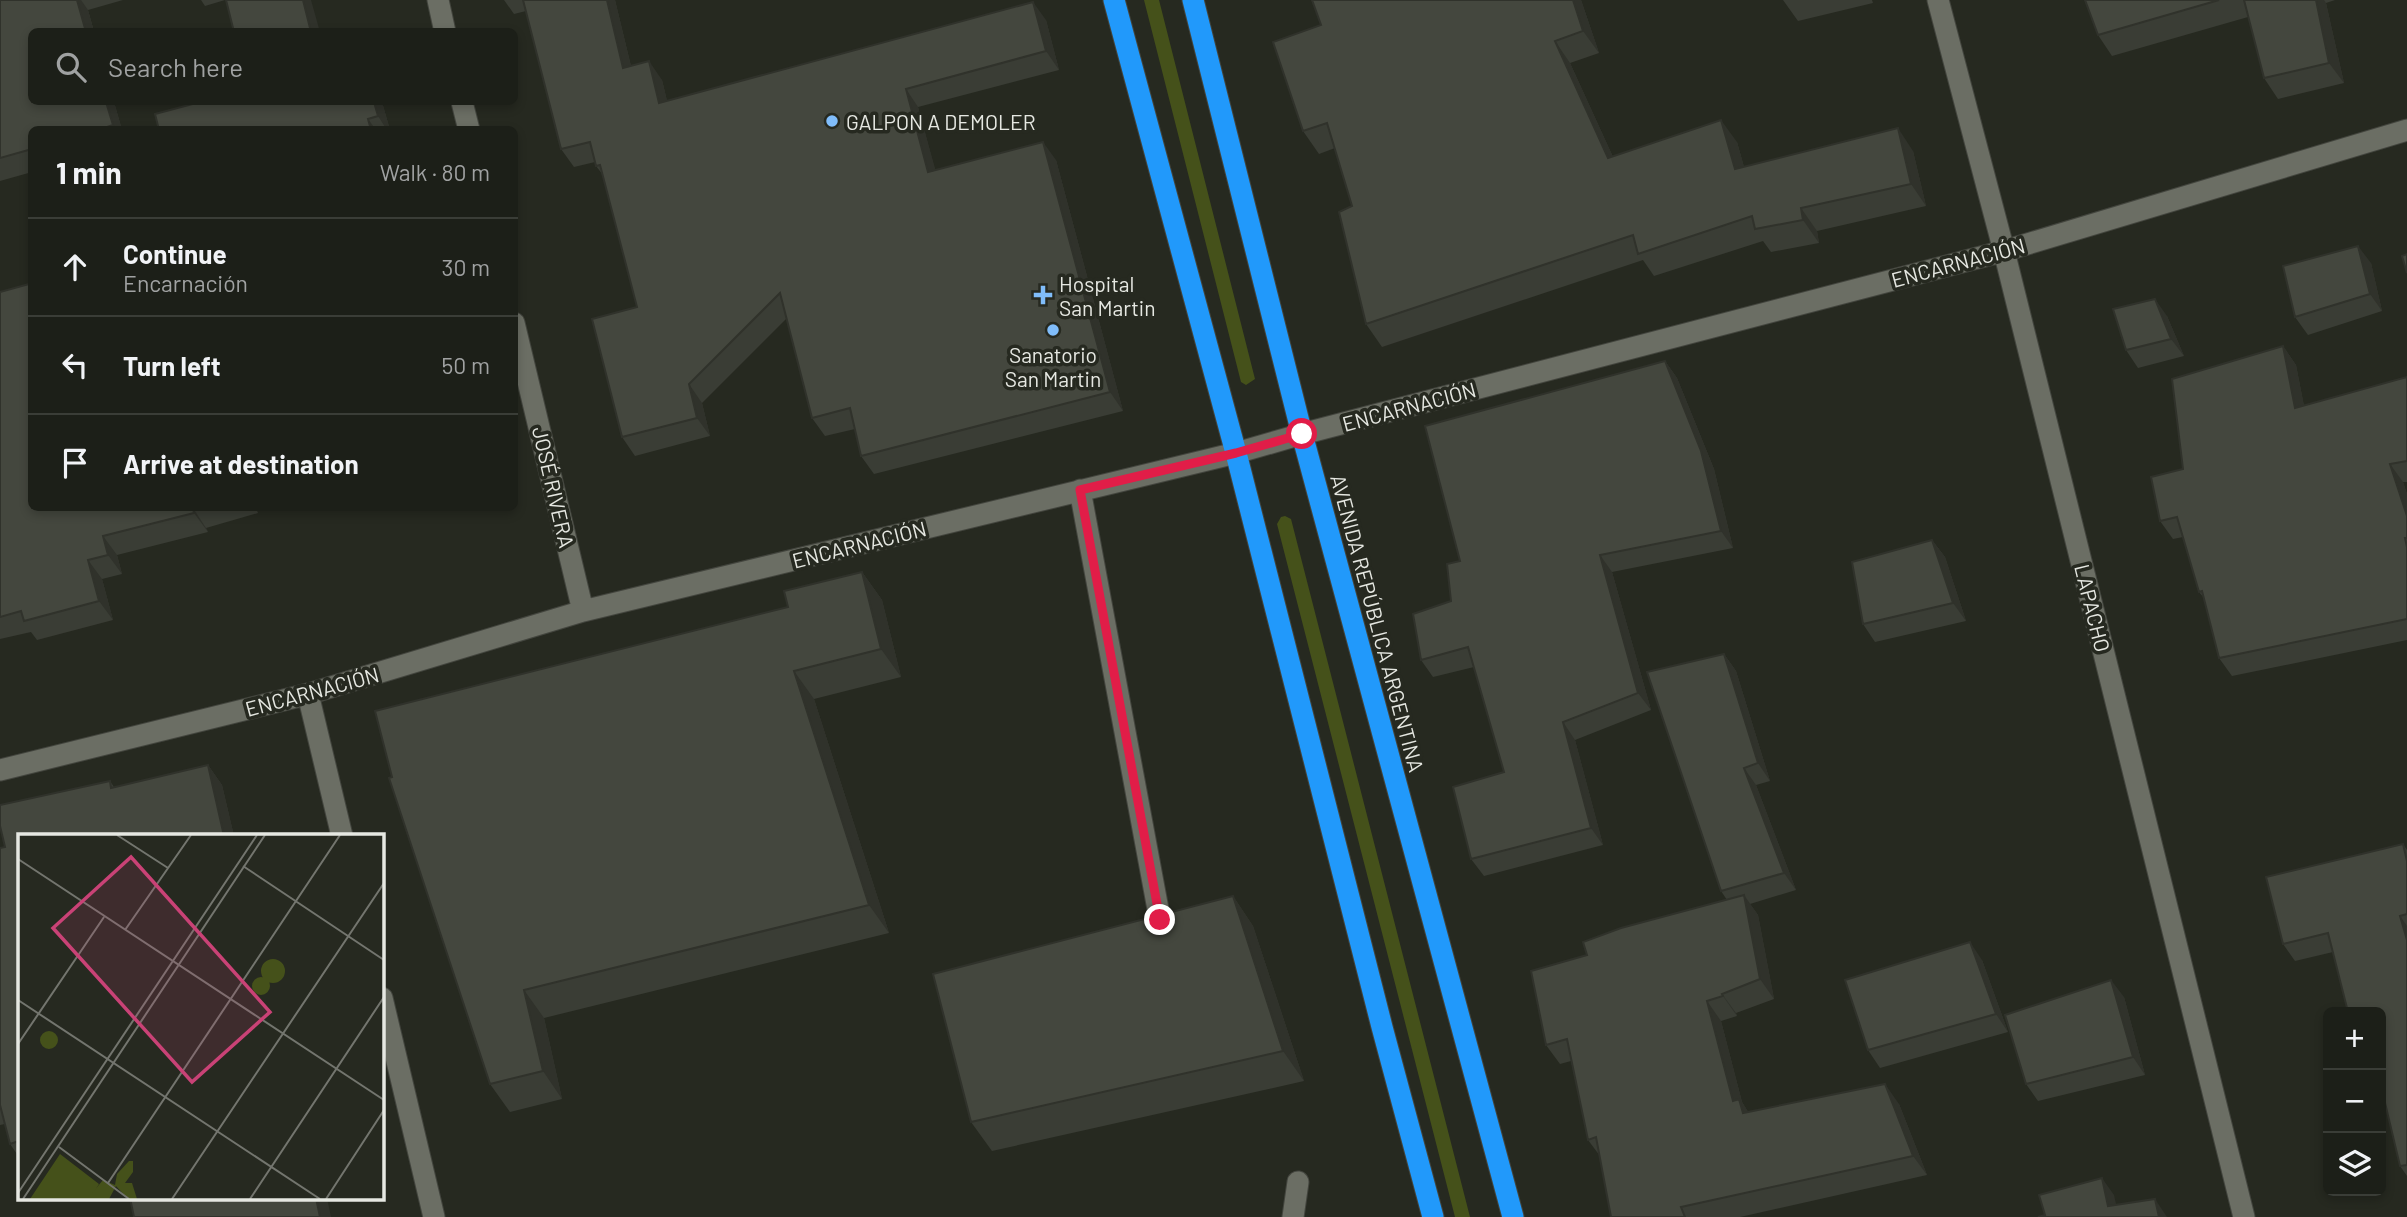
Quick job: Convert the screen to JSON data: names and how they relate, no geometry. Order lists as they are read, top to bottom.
{
  "streets": {
    "highway": ["AVENIDA REPÚBLICA ARGENTINA"],
    "street": ["ENCARNACIÓN", "JOSÉ RIVERA", "LAPACHO"]
  },
  "crossings": [
    ["ENCARNACIÓN", "JOSÉ RIVERA"],
    ["ENCARNACIÓN", "LAPACHO"],
    ["ENCARNACIÓN", "AVENIDA REPÚBLICA ARGENTINA"]
  ],
  "places": {
    "other": ["GALPON A DEMOLER", "Sanatorio San Martin"],
    "health": ["Hospital San Martin"]
  },
  "page": {
    "search": "Search here",
    "heading": ["1 min", "Walk · 80 m"],
    "list": [
      ["Continue", "Encarnación", "30 m"],
      ["Turn left", "50 m"],
      "Arrive at destination"
    ],
    "map_buttons": ["+", "−"]
  }
}
